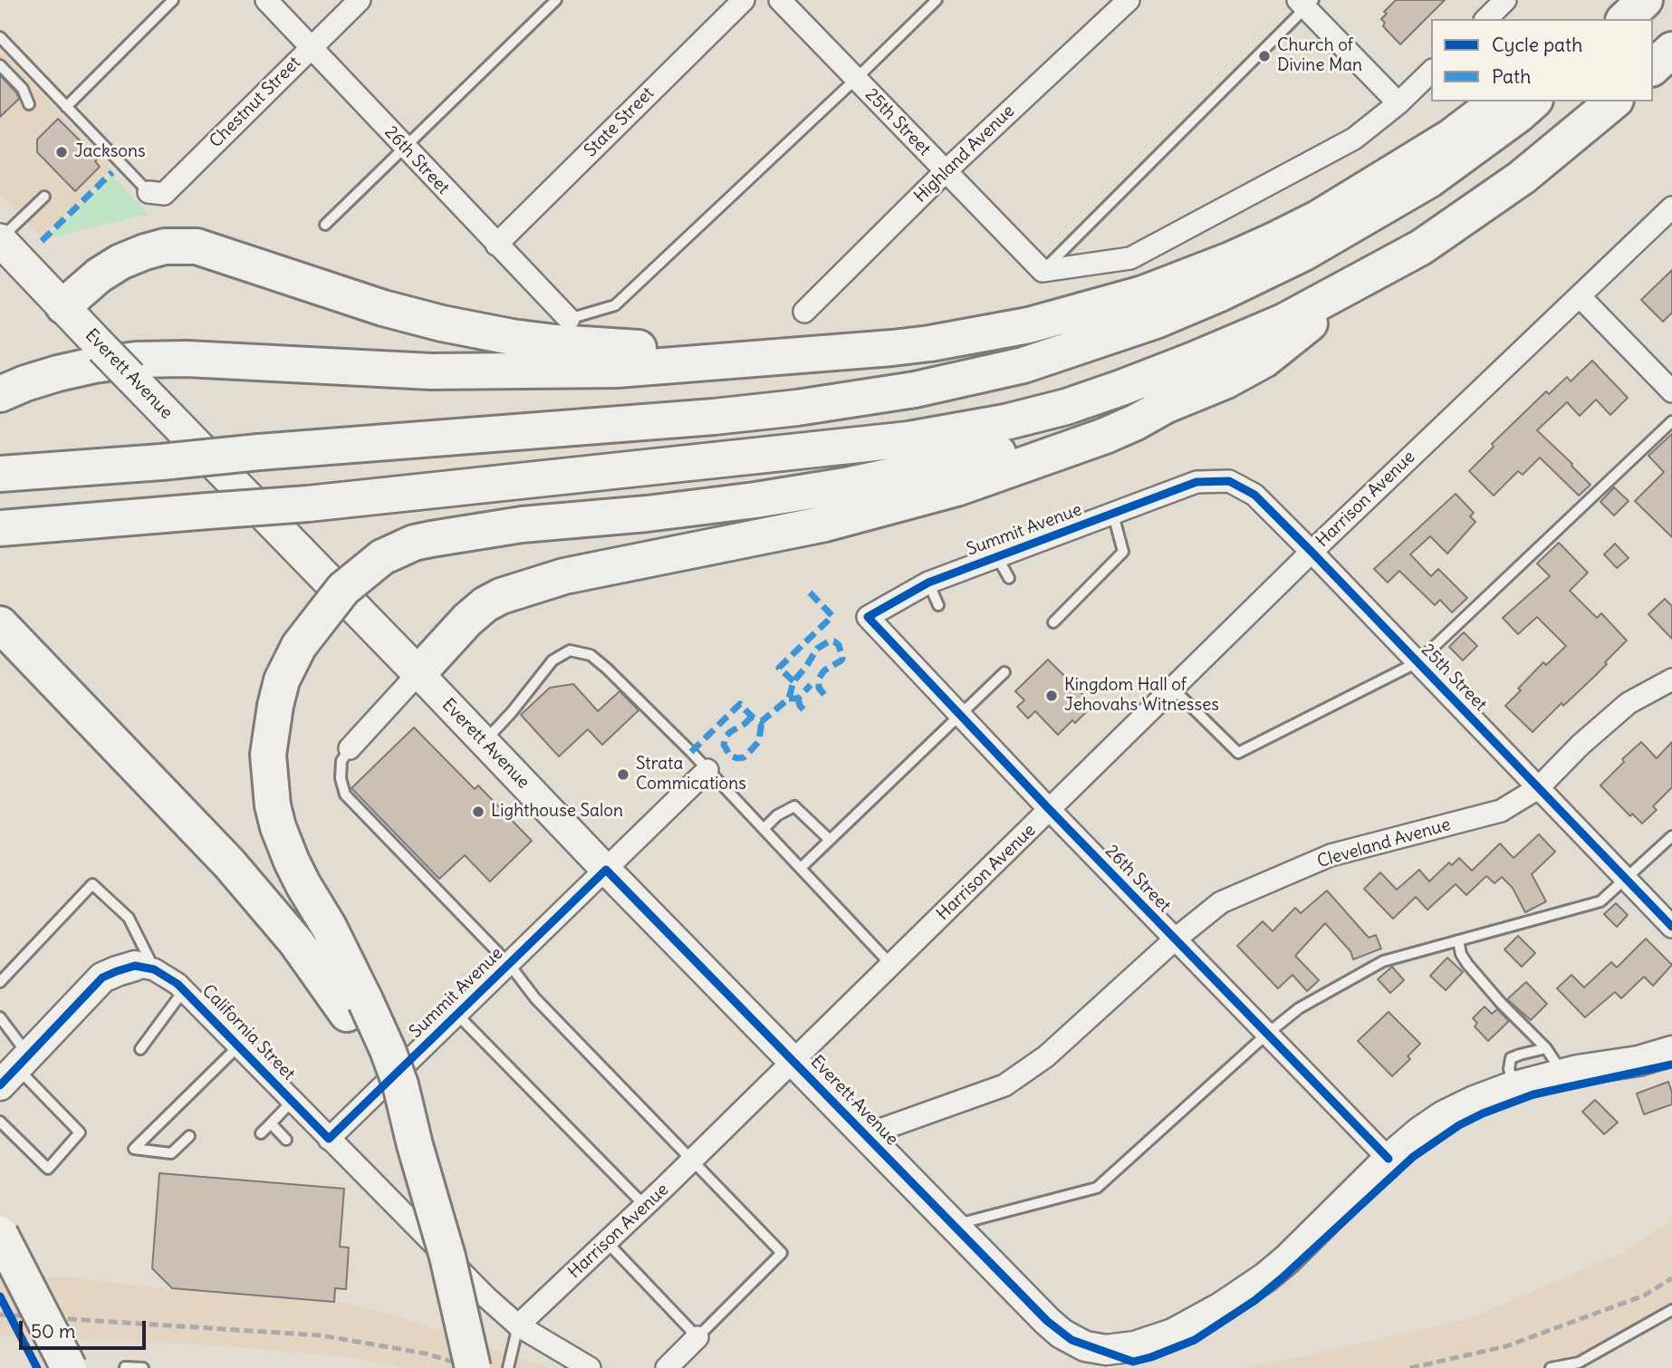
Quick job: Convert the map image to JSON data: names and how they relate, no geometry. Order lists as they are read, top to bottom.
{
  "streets": {
    "main road": ["Everett Avenue"],
    "street": [
      "Chestnut Street",
      "State Street",
      "25th Street",
      "Highland Avenue",
      "26th Street",
      "Harrison Avenue",
      "Summit Avenue",
      "Cleveland Avenue",
      "California Street"
    ]
  },
  "crossings": [
    ["Chestnut Street", "26th Street"],
    ["State Street", "26th Street"],
    ["25th Street", "Highland Avenue"],
    ["25th Street", "Harrison Avenue"],
    ["25th Street", "Summit Avenue"],
    ["25th Street", "Cleveland Avenue"],
    ["26th Street", "Everett Avenue"],
    ["26th Street", "Harrison Avenue"],
    ["26th Street", "Summit Avenue"],
    ["26th Street", "Cleveland Avenue"],
    ["Everett Avenue", "Harrison Avenue"],
    ["Everett Avenue", "Summit Avenue"],
    ["Everett Avenue", "Cleveland Avenue"],
    ["Harrison Avenue", "California Street"],
    ["Summit Avenue", "California Street"]
  ],
  "places": [
    "Church of Divine Man",
    "Jacksons",
    "Kingdom Hall of Jehovahs Witnesses",
    "Strata Commications",
    "Lighthouse Salon"
  ],
  "legend": ["Cycle path", "Path"],
  "scale_bar": "50 m"
}
